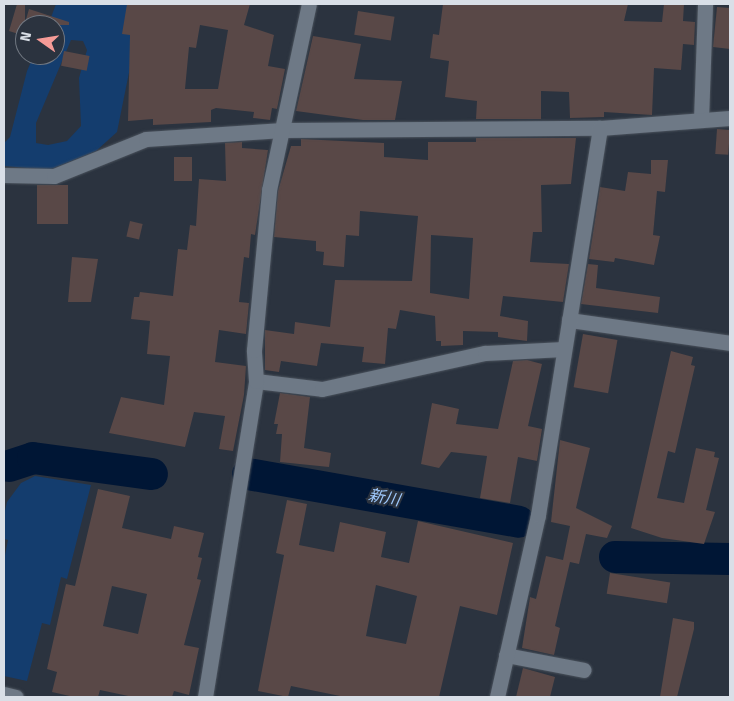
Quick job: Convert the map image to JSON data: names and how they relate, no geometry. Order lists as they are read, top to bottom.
{
  "water": ["新川"],
  "north": "left"
}
